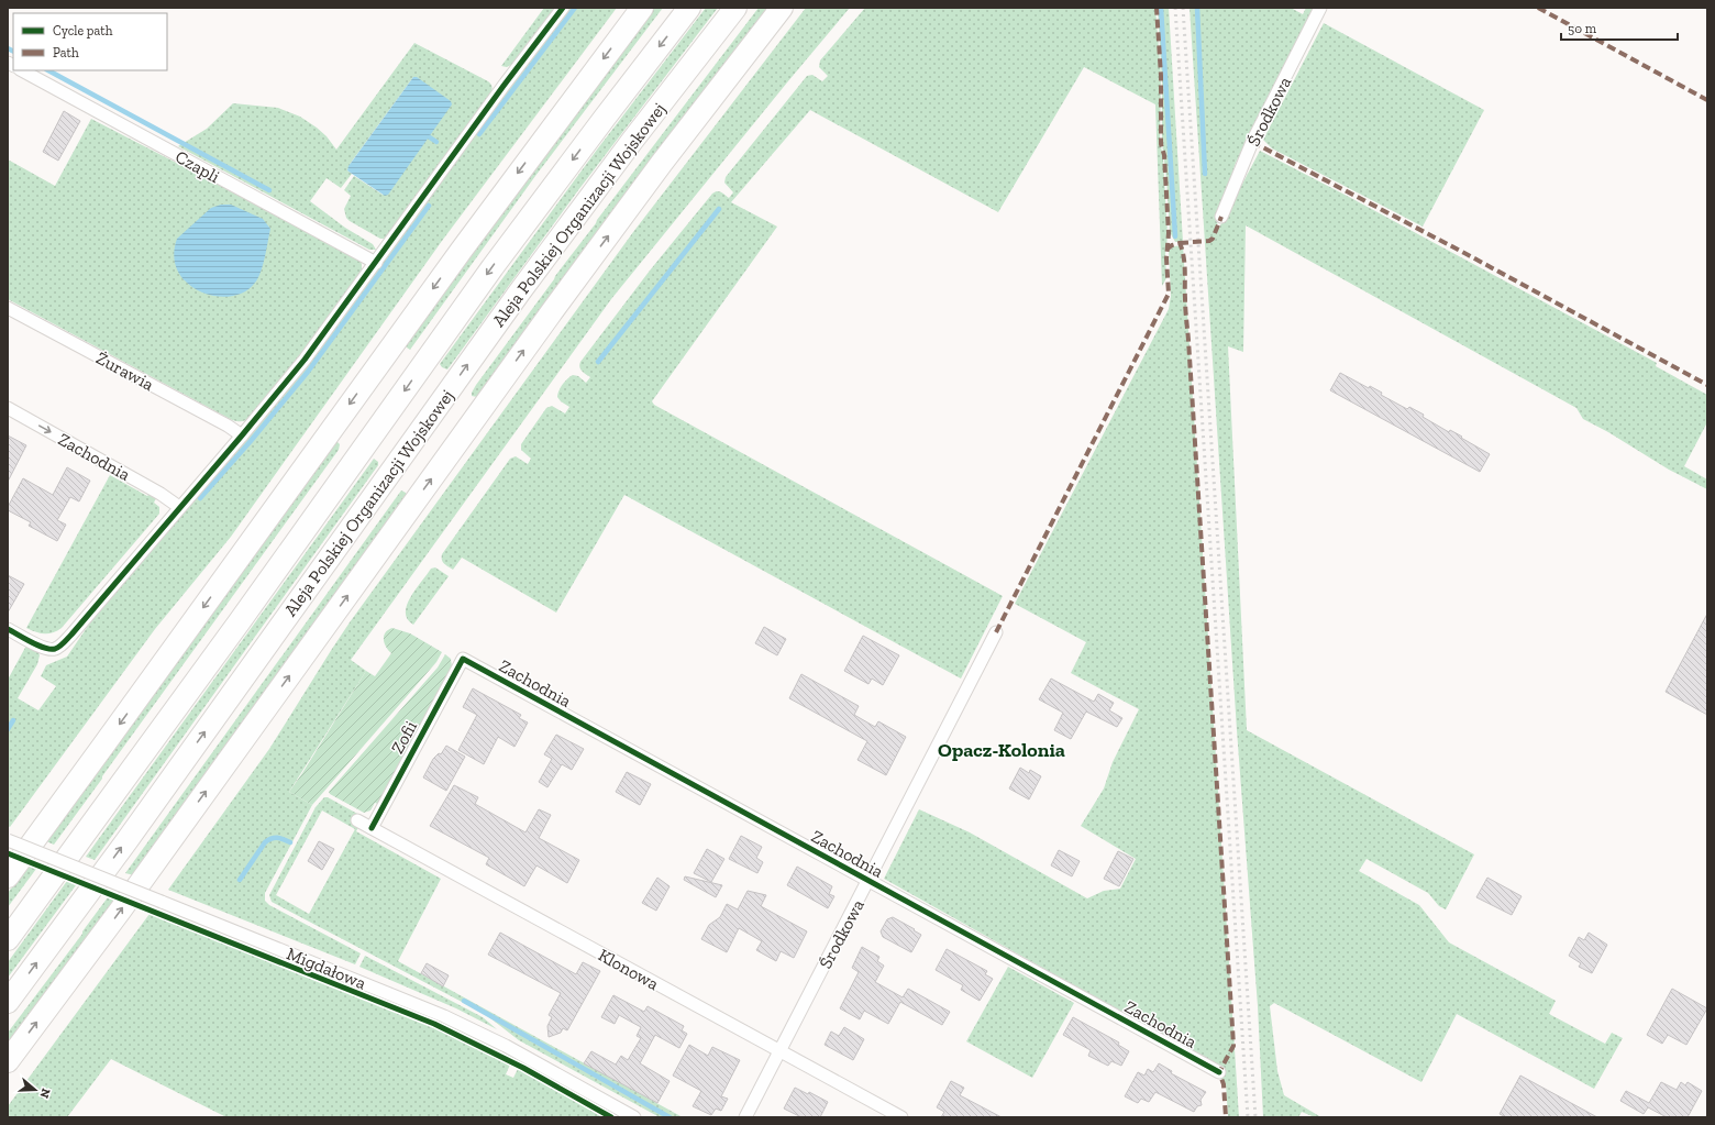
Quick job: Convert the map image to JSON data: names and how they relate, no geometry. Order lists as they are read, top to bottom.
{
  "streets": {
    "highway": ["Aleja Polskiej Organizacji Wojskowej"],
    "street": [
      "Środkowa",
      "Czapli",
      "Żurawia",
      "Zachodnia",
      "Zofii",
      "Migdałowa",
      "Klonowa"
    ]
  },
  "crossings": [
    ["Środkowa", "Zachodnia"],
    ["Środkowa", "Klonowa"],
    ["Zachodnia", "Zofii"],
    ["Zofii", "Klonowa"]
  ],
  "districts": ["Opacz-Kolonia"],
  "legend": ["Cycle path", "Path"],
  "scale_bar": "50 m",
  "north": "right"
}
